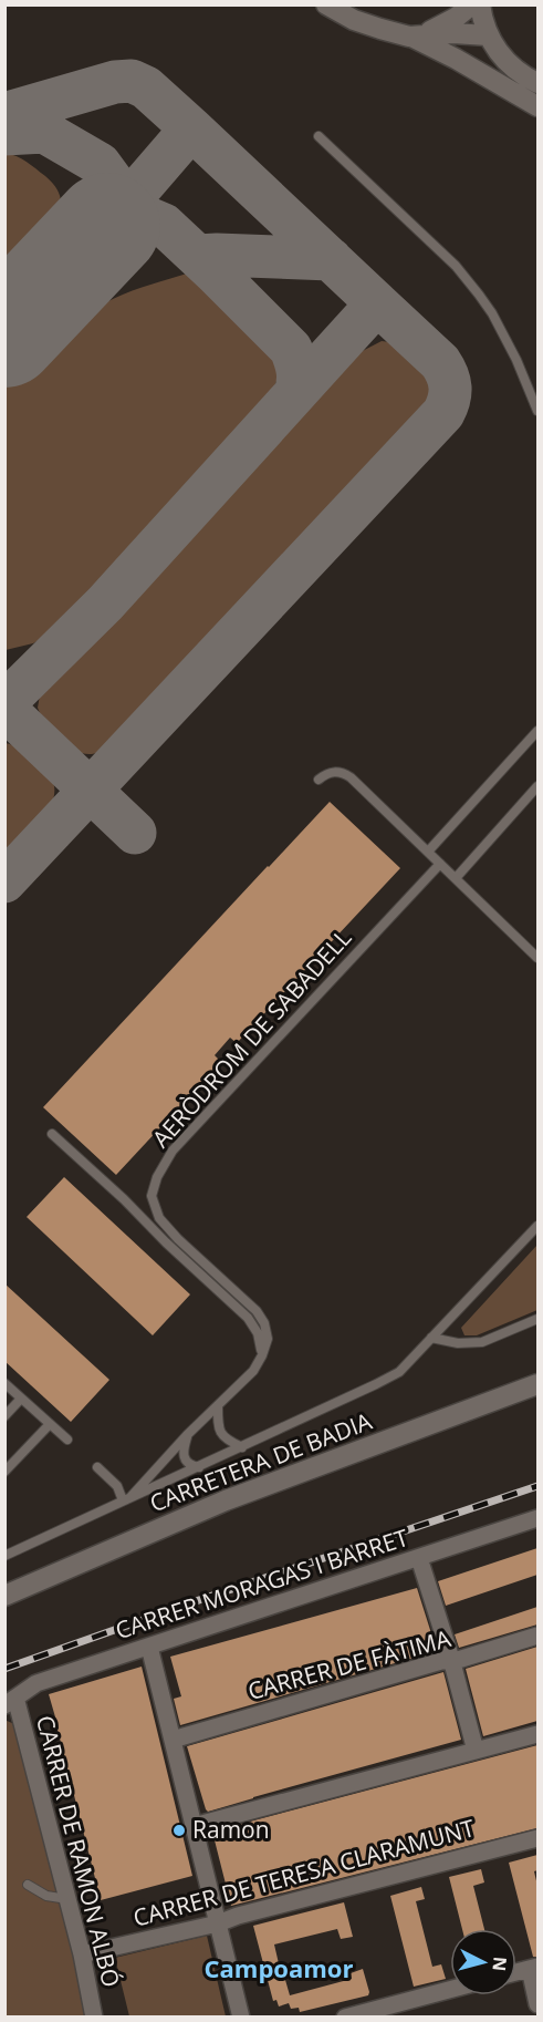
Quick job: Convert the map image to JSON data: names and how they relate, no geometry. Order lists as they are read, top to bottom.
{
  "streets": {
    "street": [
      "CARRETERA DE BADIA",
      "CARRER MORAGAS I BARRET",
      "CARRER DE FÀTIMA",
      "CARRER DE RAMON ALBÓ",
      "CARRER DE TERESA CLARAMUNT"
    ],
    "lane": ["AERÒDROM DE SABADELL"]
  },
  "crossings": [
    ["CARRER MORAGAS I BARRET", "CARRER DE RAMON ALBÓ"],
    ["CARRER DE RAMON ALBÓ", "CARRER DE TERESA CLARAMUNT"]
  ],
  "districts": ["Campoamor"],
  "places": ["Ramon"],
  "north": "right"
}
